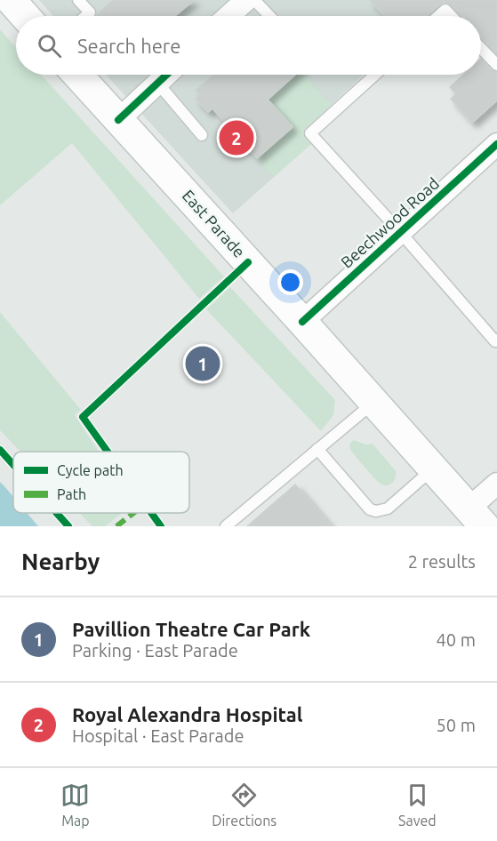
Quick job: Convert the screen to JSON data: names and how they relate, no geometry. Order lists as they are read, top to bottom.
{
  "streets": {
    "main road": ["East Parade"],
    "street": ["Beechwood Road"]
  },
  "crossings": [
    ["Beechwood Road", "East Parade"]
  ],
  "legend": ["Cycle path", "Path"],
  "page": {
    "search": "Search here",
    "pins": ["2", "1"],
    "heading": ["Nearby", "2 results"],
    "list": [
      {
        "mark": "1",
        "name": "Pavillion Theatre Car Park",
        "note": "Parking · East Parade",
        "value": "40 m"
      },
      {
        "mark": "2",
        "name": "Royal Alexandra Hospital",
        "note": "Hospital · East Parade",
        "value": "50 m"
      }
    ],
    "nav": ["Map", "Directions", "Saved"]
  }
}
